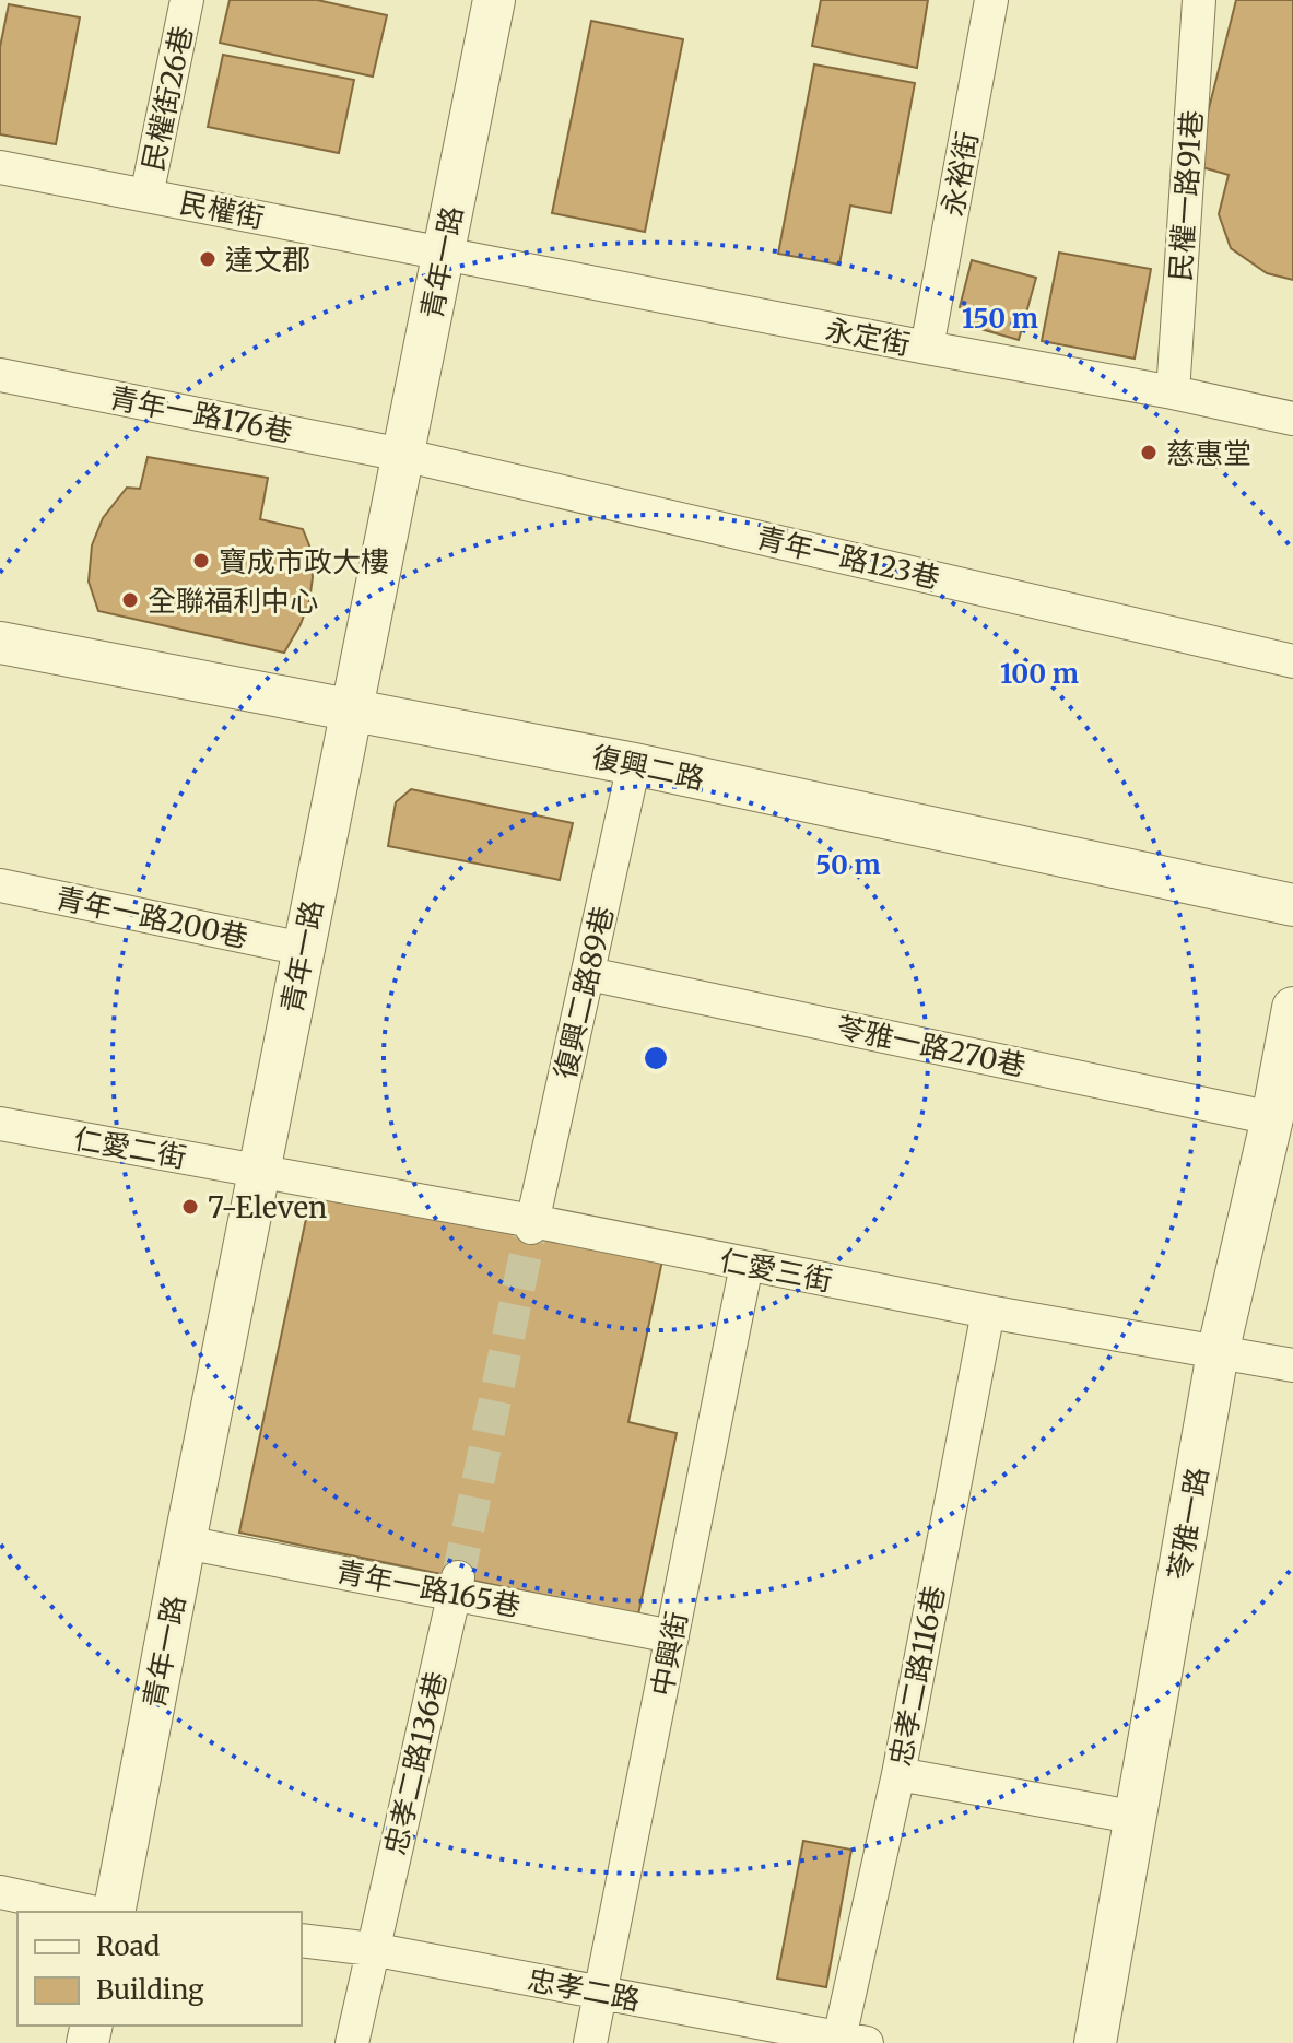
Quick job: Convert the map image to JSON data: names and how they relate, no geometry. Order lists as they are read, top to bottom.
{
  "streets": {
    "street": [
      "民權街26巷",
      "永裕街",
      "民權一路91巷",
      "民權街",
      "青年一路",
      "永定街",
      "青年一路176巷",
      "青年一路123巷",
      "復興二路",
      "青年一路200巷",
      "復興二路89巷",
      "苓雅一路270巷",
      "仁愛二街",
      "仁愛三街",
      "苓雅一路",
      "青年一路165巷",
      "中興街",
      "忠孝二路116巷",
      "忠孝二路136巷",
      "忠孝二路"
    ]
  },
  "crossings": [
    ["民權街26巷", "民權街"],
    ["永裕街", "永定街"],
    ["民權一路91巷", "永定街"],
    ["民權街", "青年一路"],
    ["民權街", "永定街"],
    ["青年一路", "永定街"],
    ["青年一路", "青年一路176巷"],
    ["青年一路", "青年一路123巷"],
    ["青年一路", "復興二路"],
    ["青年一路", "青年一路200巷"],
    ["青年一路", "仁愛二街"],
    ["青年一路", "仁愛三街"],
    ["青年一路", "青年一路165巷"],
    ["青年一路176巷", "青年一路123巷"],
    ["復興二路", "復興二路89巷"],
    ["復興二路89巷", "苓雅一路270巷"],
    ["復興二路89巷", "仁愛三街"],
    ["苓雅一路270巷", "苓雅一路"],
    ["仁愛二街", "仁愛三街"],
    ["仁愛三街", "苓雅一路"],
    ["仁愛三街", "中興街"],
    ["仁愛三街", "忠孝二路116巷"],
    ["青年一路165巷", "中興街"],
    ["青年一路165巷", "忠孝二路136巷"],
    ["中興街", "忠孝二路"],
    ["忠孝二路116巷", "忠孝二路"],
    ["忠孝二路136巷", "忠孝二路"]
  ],
  "places": [
    "達文郡",
    "慈惠堂",
    "寶成市政大樓",
    "全聯福利中心",
    "7-Eleven"
  ],
  "legend": ["Road", "Building"],
  "rings": ["150 m", "100 m", "50 m"]
}
